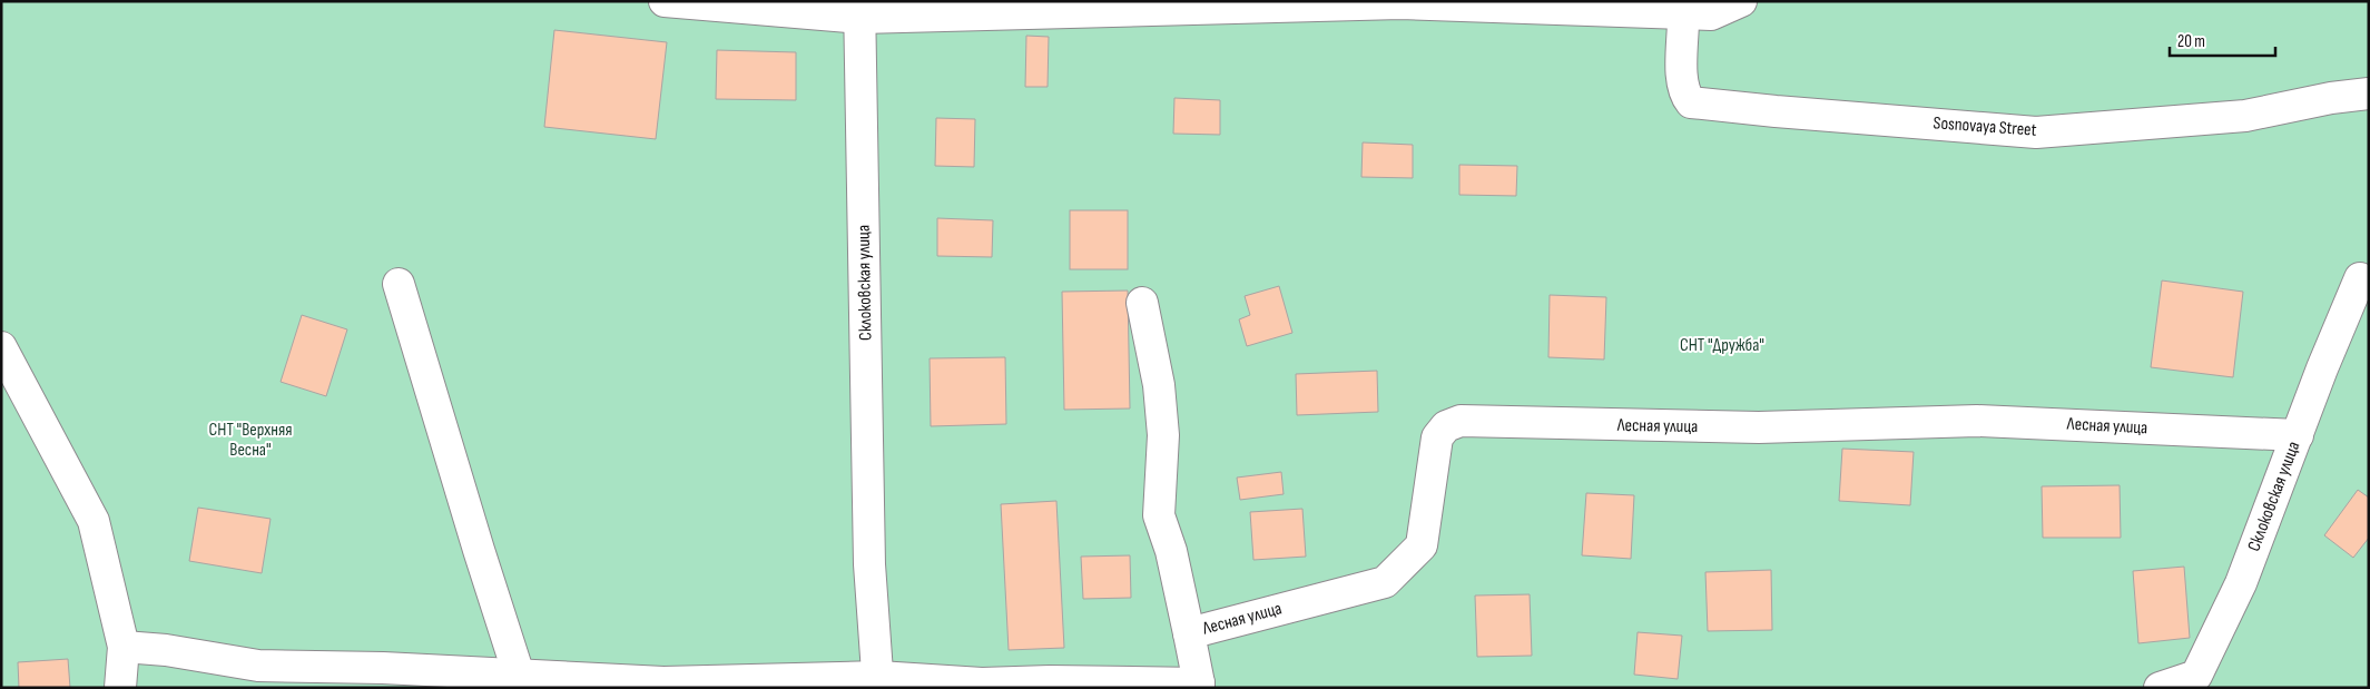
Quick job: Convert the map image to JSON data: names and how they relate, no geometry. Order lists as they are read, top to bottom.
{
  "streets": {
    "street": ["Sosnovaya Street", "Склоковская улица", "Лесная улица"]
  },
  "crossings": [
    ["Склоковская улица", "Лесная улица"]
  ],
  "parks": ["СНТ \"Дружба\"", "СНТ \"Верхняя Весна\""],
  "scale_bar": "20 m"
}
